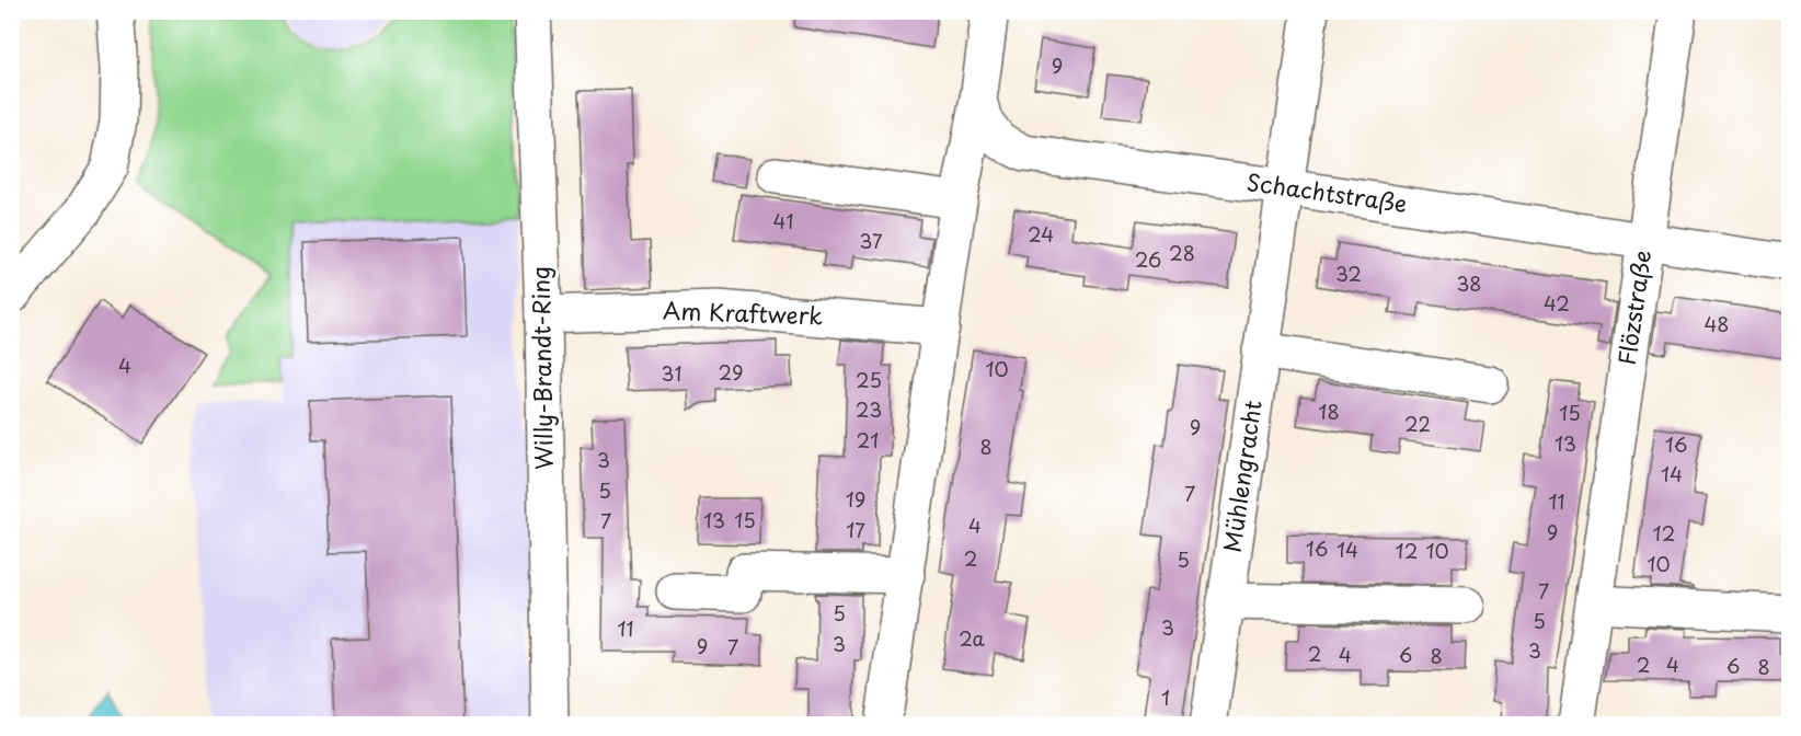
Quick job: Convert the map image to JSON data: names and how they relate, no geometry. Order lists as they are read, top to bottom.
{
  "streets": {
    "street": [
      "Schachtstraße",
      "Flözstraße",
      "Am Kraftwerk",
      "Willy-Brandt-Ring",
      "Mühlengracht"
    ]
  },
  "crossings": [
    ["Schachtstraße", "Flözstraße"],
    ["Schachtstraße", "Mühlengracht"],
    ["Am Kraftwerk", "Willy-Brandt-Ring"]
  ],
  "house_numbers": [
    "9",
    "41",
    "24",
    "37",
    "28",
    "26",
    "32",
    "38",
    "42",
    "48",
    "4",
    "10",
    "29",
    "31",
    "25",
    "23",
    "18",
    "15",
    "22",
    "9",
    "21",
    "13",
    "16",
    "8",
    "3",
    "14",
    "5",
    "7",
    "19",
    "11",
    "13",
    "15",
    "7",
    "4",
    "17",
    "9",
    "12",
    "16",
    "14",
    "12",
    "10",
    "2",
    "5",
    "10",
    "7",
    "5",
    "5",
    "3",
    "11",
    "2a",
    "3",
    "9",
    "7",
    "3",
    "2",
    "4",
    "6",
    "8",
    "2",
    "4",
    "6",
    "8",
    "1"
  ]
}
